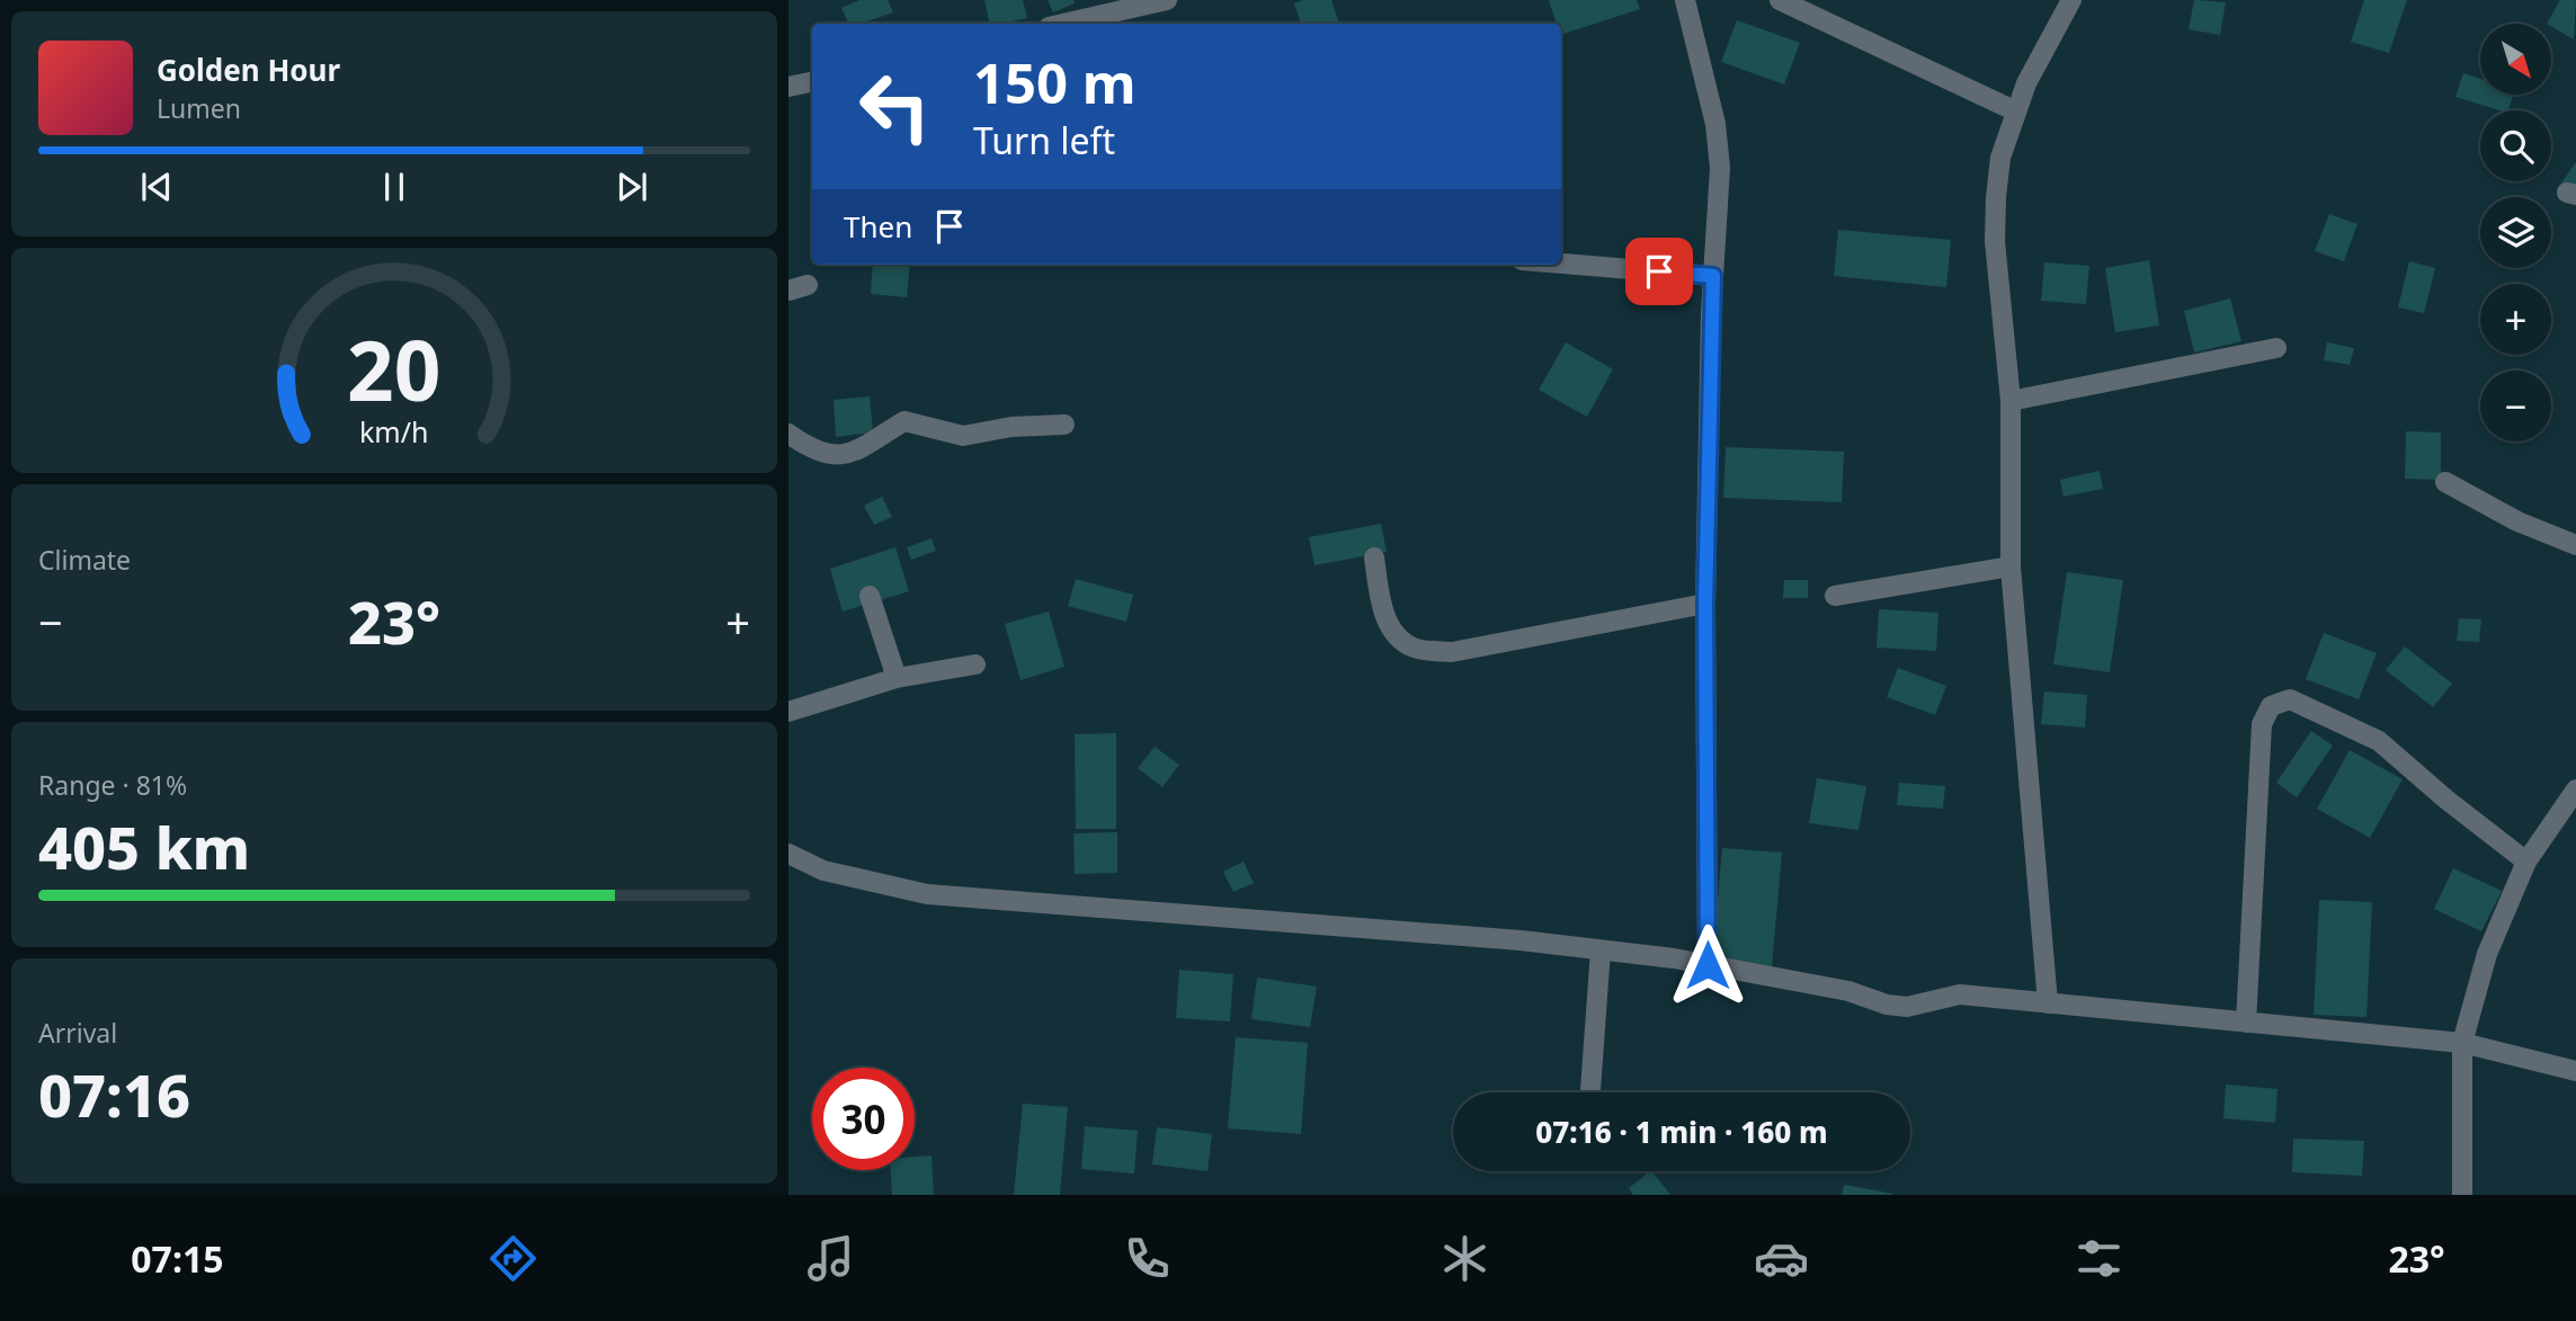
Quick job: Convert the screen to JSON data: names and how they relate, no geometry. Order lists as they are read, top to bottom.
{
  "north": "bottom right",
  "page": {
    "map_buttons": ["+", "−"],
    "turn": ["150 m", "Turn left"],
    "song": ["Golden Hour", "Lumen"],
    "then": "Then",
    "tile": [
      "Climate",
      ["Range · 81%", "405 km"],
      ["Arrival", "07:16"]
    ],
    "heat": ["−", "23°", "+"],
    "limit": "30",
    "trip": "07:16 · 1 min · 160 m",
    "tabs": ["07:15", "23°"],
    "gauge": ["20", "km/h"]
  }
}
